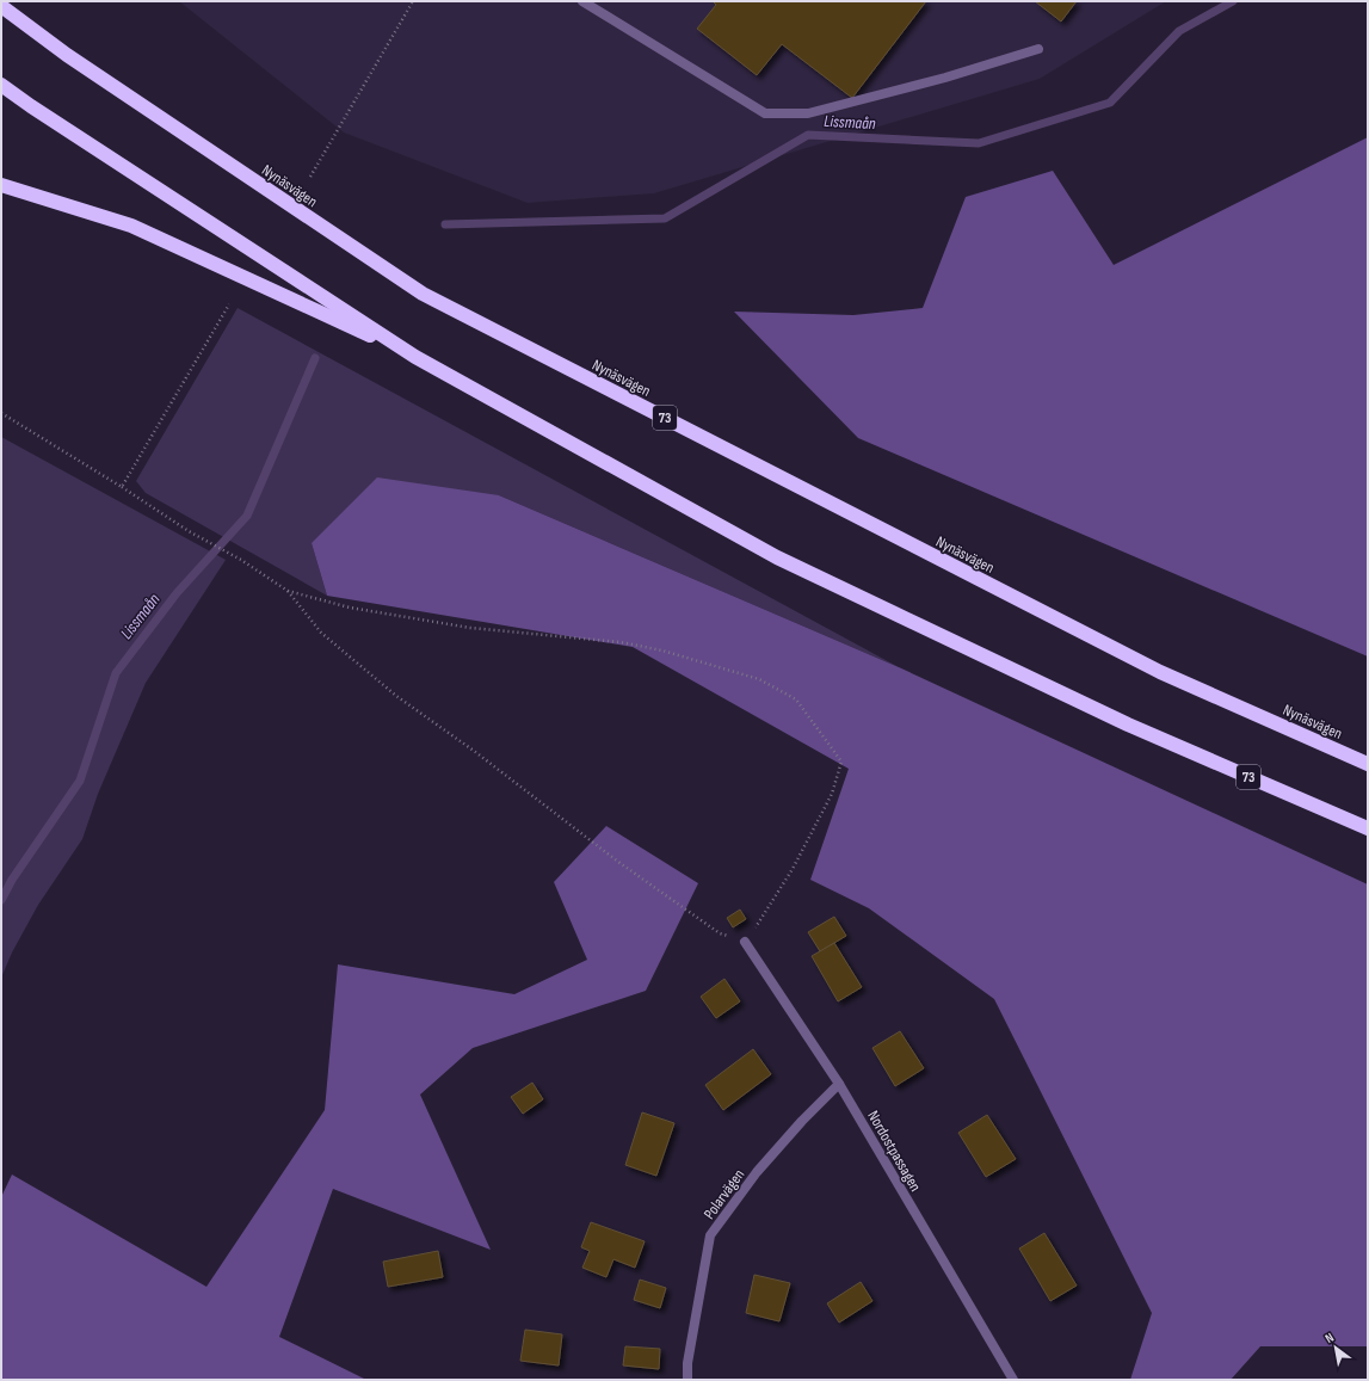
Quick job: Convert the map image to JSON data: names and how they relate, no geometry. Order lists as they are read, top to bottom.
{
  "streets": {
    "highway": ["Nynäsvägen", "73"],
    "street": ["Nordostpassagen", "Polarvägen"]
  },
  "crossings": [
    ["Nordostpassagen", "Polarvägen"]
  ],
  "water": ["Lissmaån"],
  "north": "top left"
}
